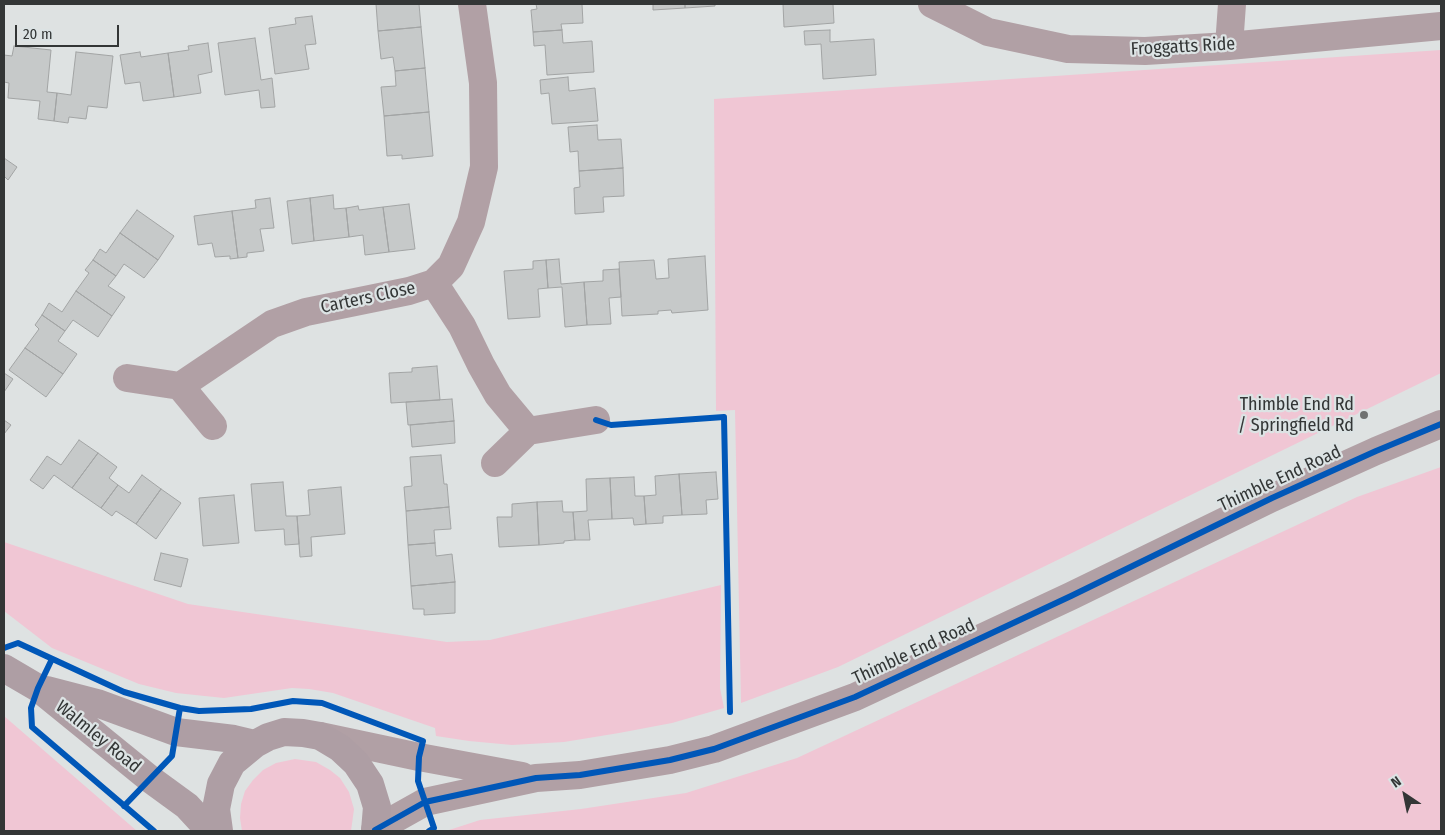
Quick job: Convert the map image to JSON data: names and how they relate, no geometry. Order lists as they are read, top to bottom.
{
  "streets": {
    "main road": ["Walmley Road"],
    "street": ["Froggatts Ride", "Carters Close", "Thimble End Road"]
  },
  "places": ["Thimble End Rd / Springfield Rd"],
  "scale_bar": "20 m",
  "north": "top left"
}
